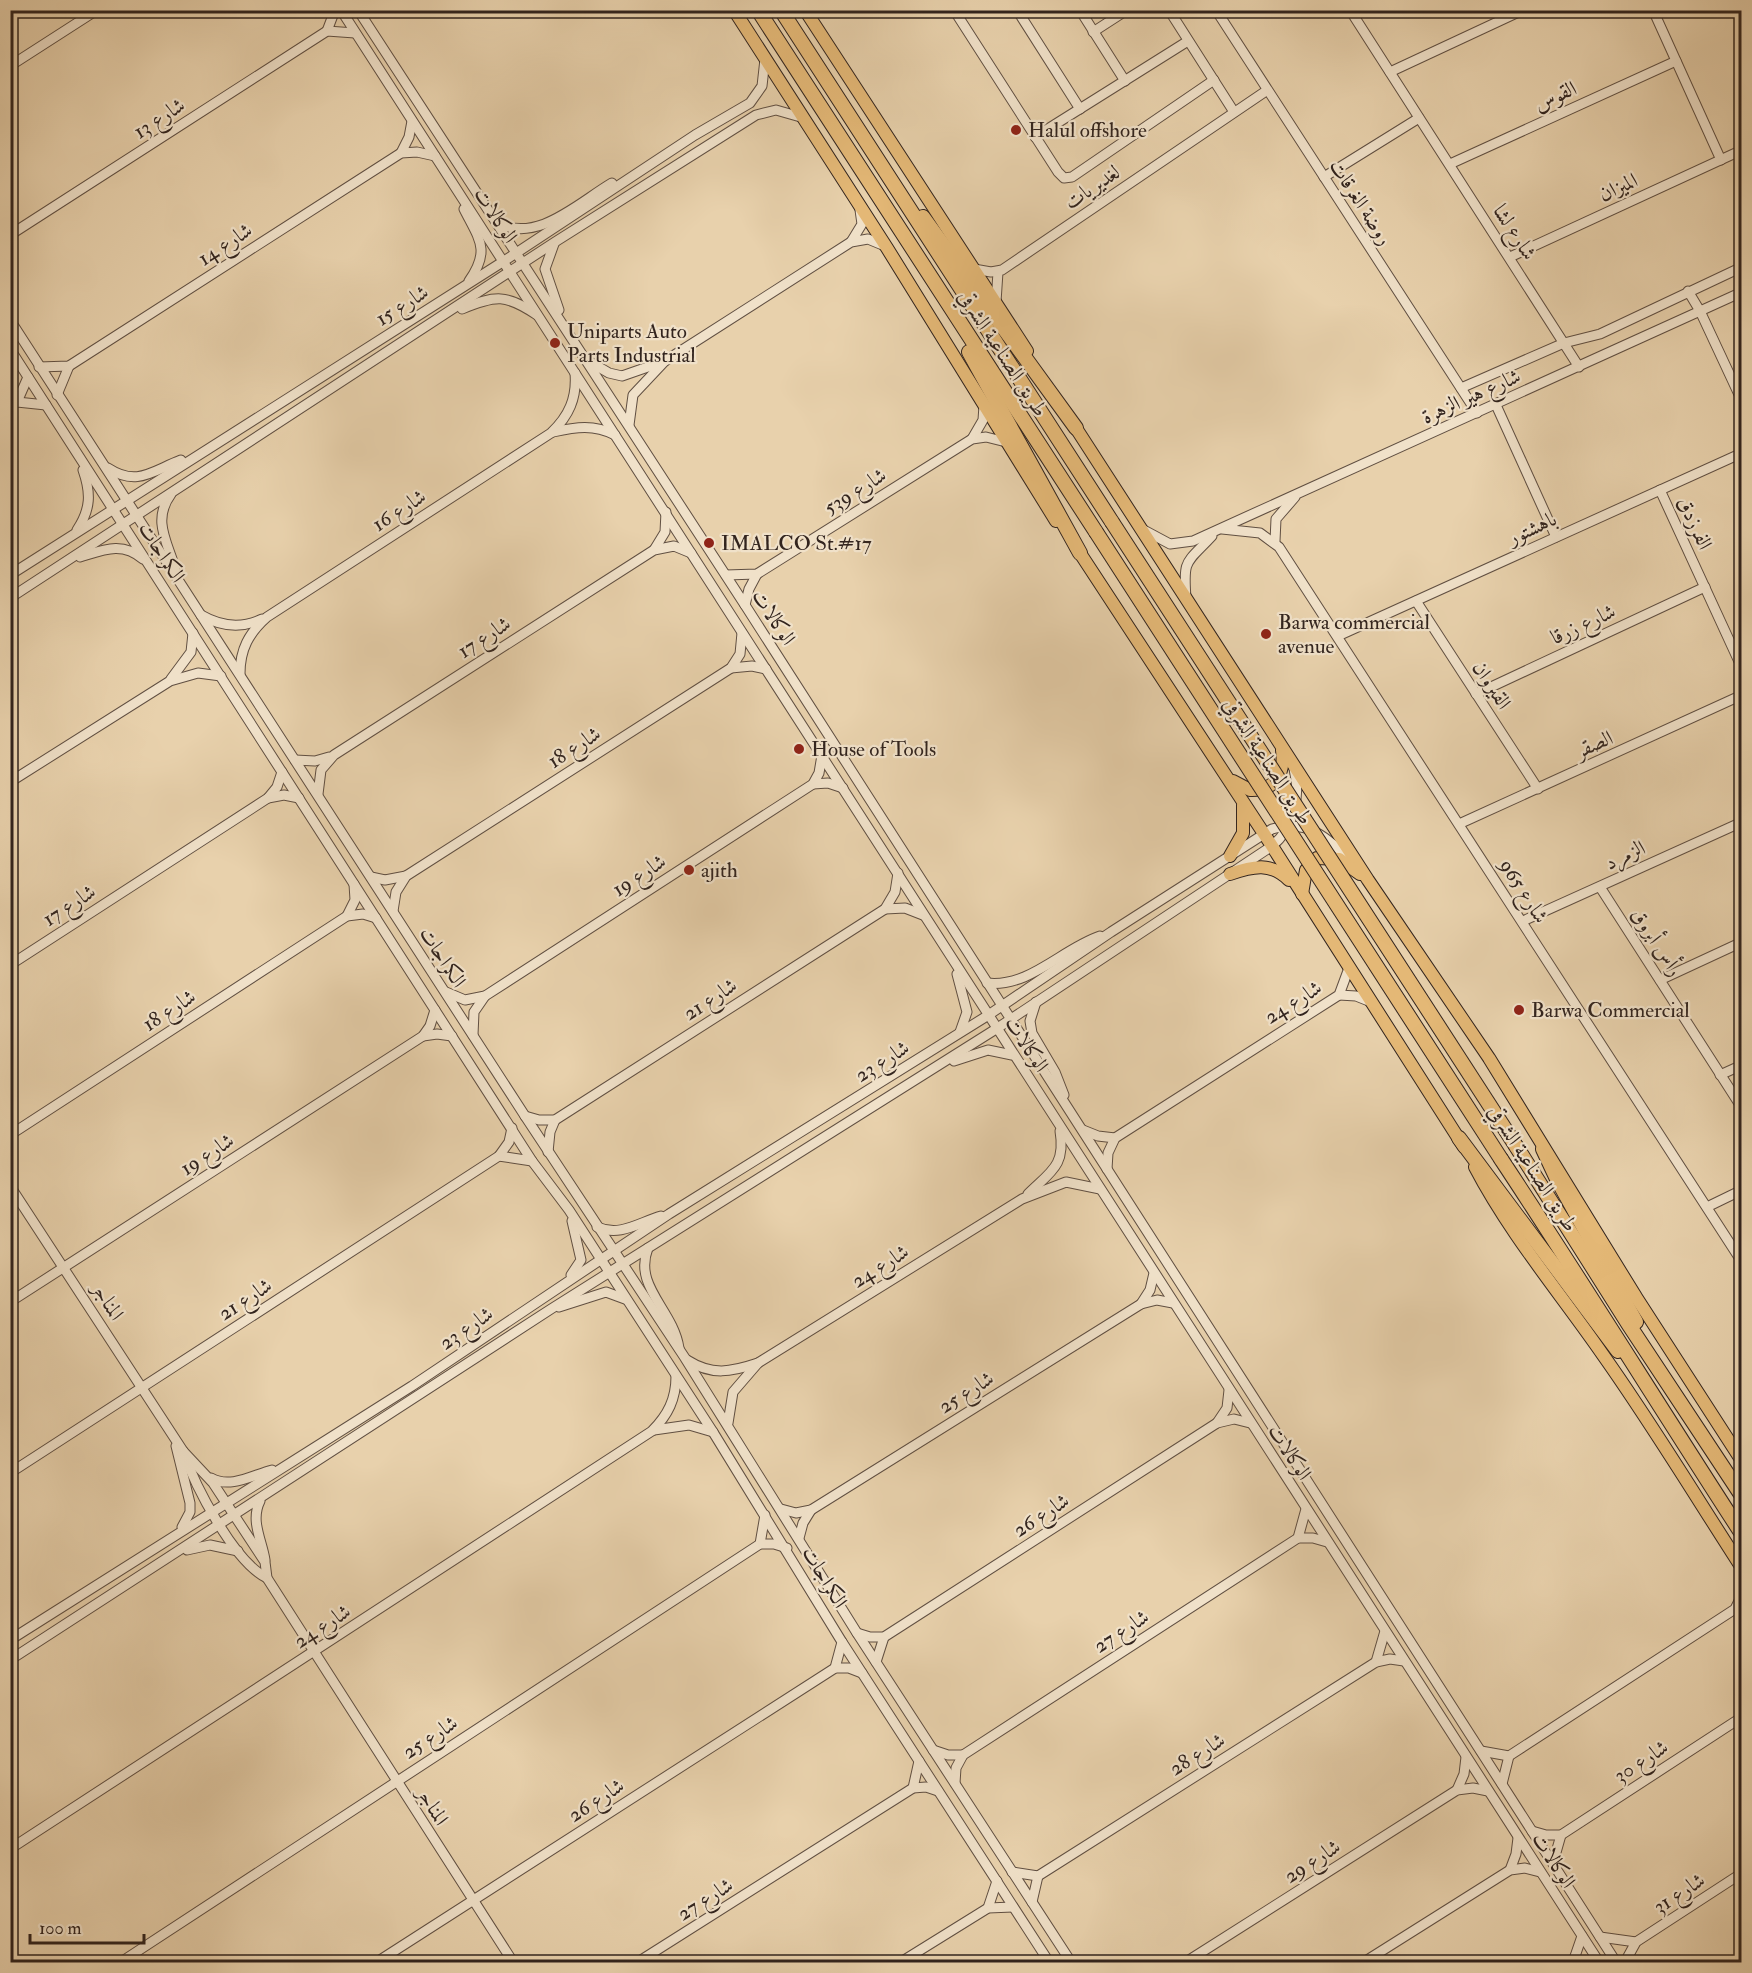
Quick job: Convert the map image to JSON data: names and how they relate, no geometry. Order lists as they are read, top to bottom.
{
  "streets": {
    "highway": ["طريق الصناعية الشرقي"],
    "street": [
      "القوس",
      "شارع 13",
      "لغديريات",
      "الميزان",
      "روضة الغرقات",
      "الوكالات",
      "شارع لشا",
      "شارع 14",
      "شارع 15",
      "شارع هير الزهرة",
      "شارع 539",
      "شارع 16",
      "الفرزدق",
      "باهشتور",
      "الكراجات",
      "شارع زرقا",
      "شارع 17",
      "القيروان",
      "الصقر",
      "شارع 18",
      "الزمرد",
      "شارع 19",
      "شارع 965",
      "رأس أبروق",
      "شارع 21",
      "شارع 24",
      "شارع 23",
      "المناجر",
      "شارع 25",
      "شارع 26",
      "شارع 27",
      "شارع 28",
      "شارع 30",
      "شارع 29",
      "شارع 31"
    ]
  },
  "crossings": [
    ["القوس", "شارع لشا"],
    ["لغديريات", "روضة الغرقات"],
    ["الميزان", "شارع لشا"],
    ["روضة الغرقات", "شارع هير الزهرة"],
    ["الوكالات", "شارع 15"],
    ["الوكالات", "شارع 16"],
    ["الوكالات", "شارع 24"],
    ["الوكالات", "شارع 23"],
    ["الوكالات", "شارع 25"],
    ["شارع لشا", "شارع هير الزهرة"],
    ["شارع 15", "طريق الصناعية الشرقي"],
    ["شارع 15", "الكراجات"],
    ["طريق الصناعية الشرقي", "شارع هير الزهرة"],
    ["طريق الصناعية الشرقي", "شارع 24"],
    ["طريق الصناعية الشرقي", "شارع 23"],
    ["شارع 16", "الكراجات"],
    ["الفرزدق", "باهشتور"],
    ["الفرزدق", "شارع زرقا"],
    ["باهشتور", "القيروان"],
    ["باهشتور", "شارع 965"],
    ["الكراجات", "شارع 17"],
    ["الكراجات", "شارع 18"],
    ["الكراجات", "شارع 24"],
    ["الكراجات", "شارع 23"],
    ["شارع زرقا", "القيروان"],
    ["القيروان", "الصقر"],
    ["الصقر", "شارع 965"],
    ["الزمرد", "شارع 965"],
    ["الزمرد", "رأس أبروق"],
    ["شارع 19", "المناجر"],
    ["شارع 21", "المناجر"],
    ["شارع 24", "المناجر"],
    ["شارع 23", "المناجر"],
    ["المناجر", "شارع 25"],
    ["المناجر", "شارع 26"]
  ],
  "places": [
    "Halul offshore",
    "Uniparts Auto Parts Industrial",
    "IMALCO St.#17",
    "Barwa commercial avenue",
    "House of Tools",
    "ajith",
    "Barwa Commercial"
  ],
  "scale_bar": "100 m"
}
